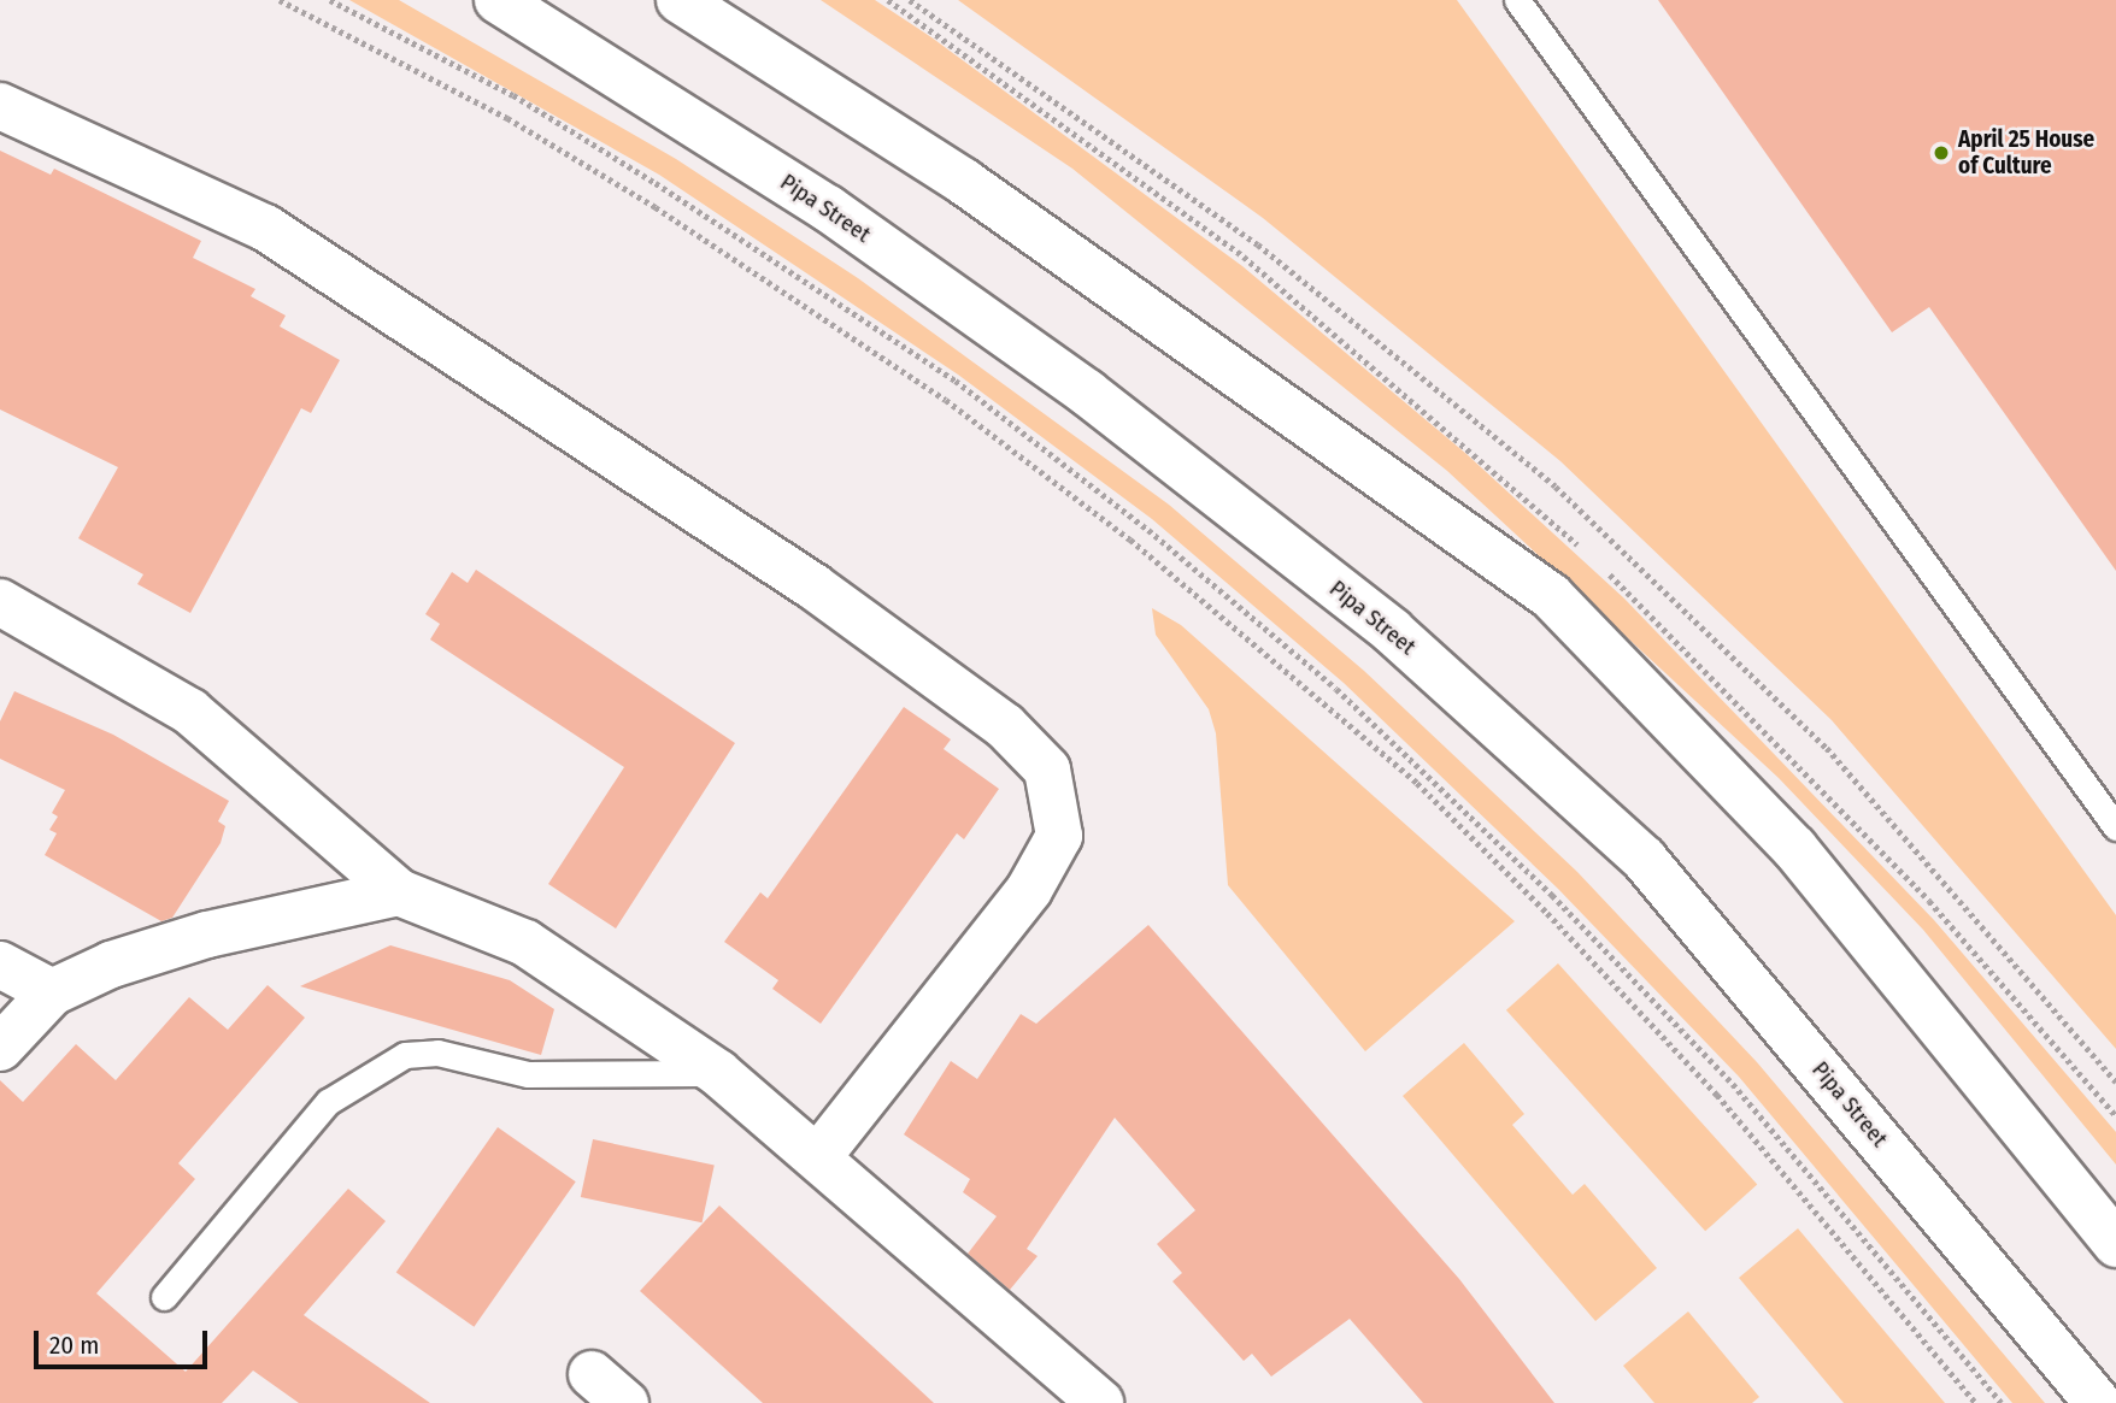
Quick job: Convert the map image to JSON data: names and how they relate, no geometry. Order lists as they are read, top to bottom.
{
  "streets": {
    "main road": ["Pipa Street"]
  },
  "places": ["April 25 House of Culture"],
  "scale_bar": "20 m"
}
